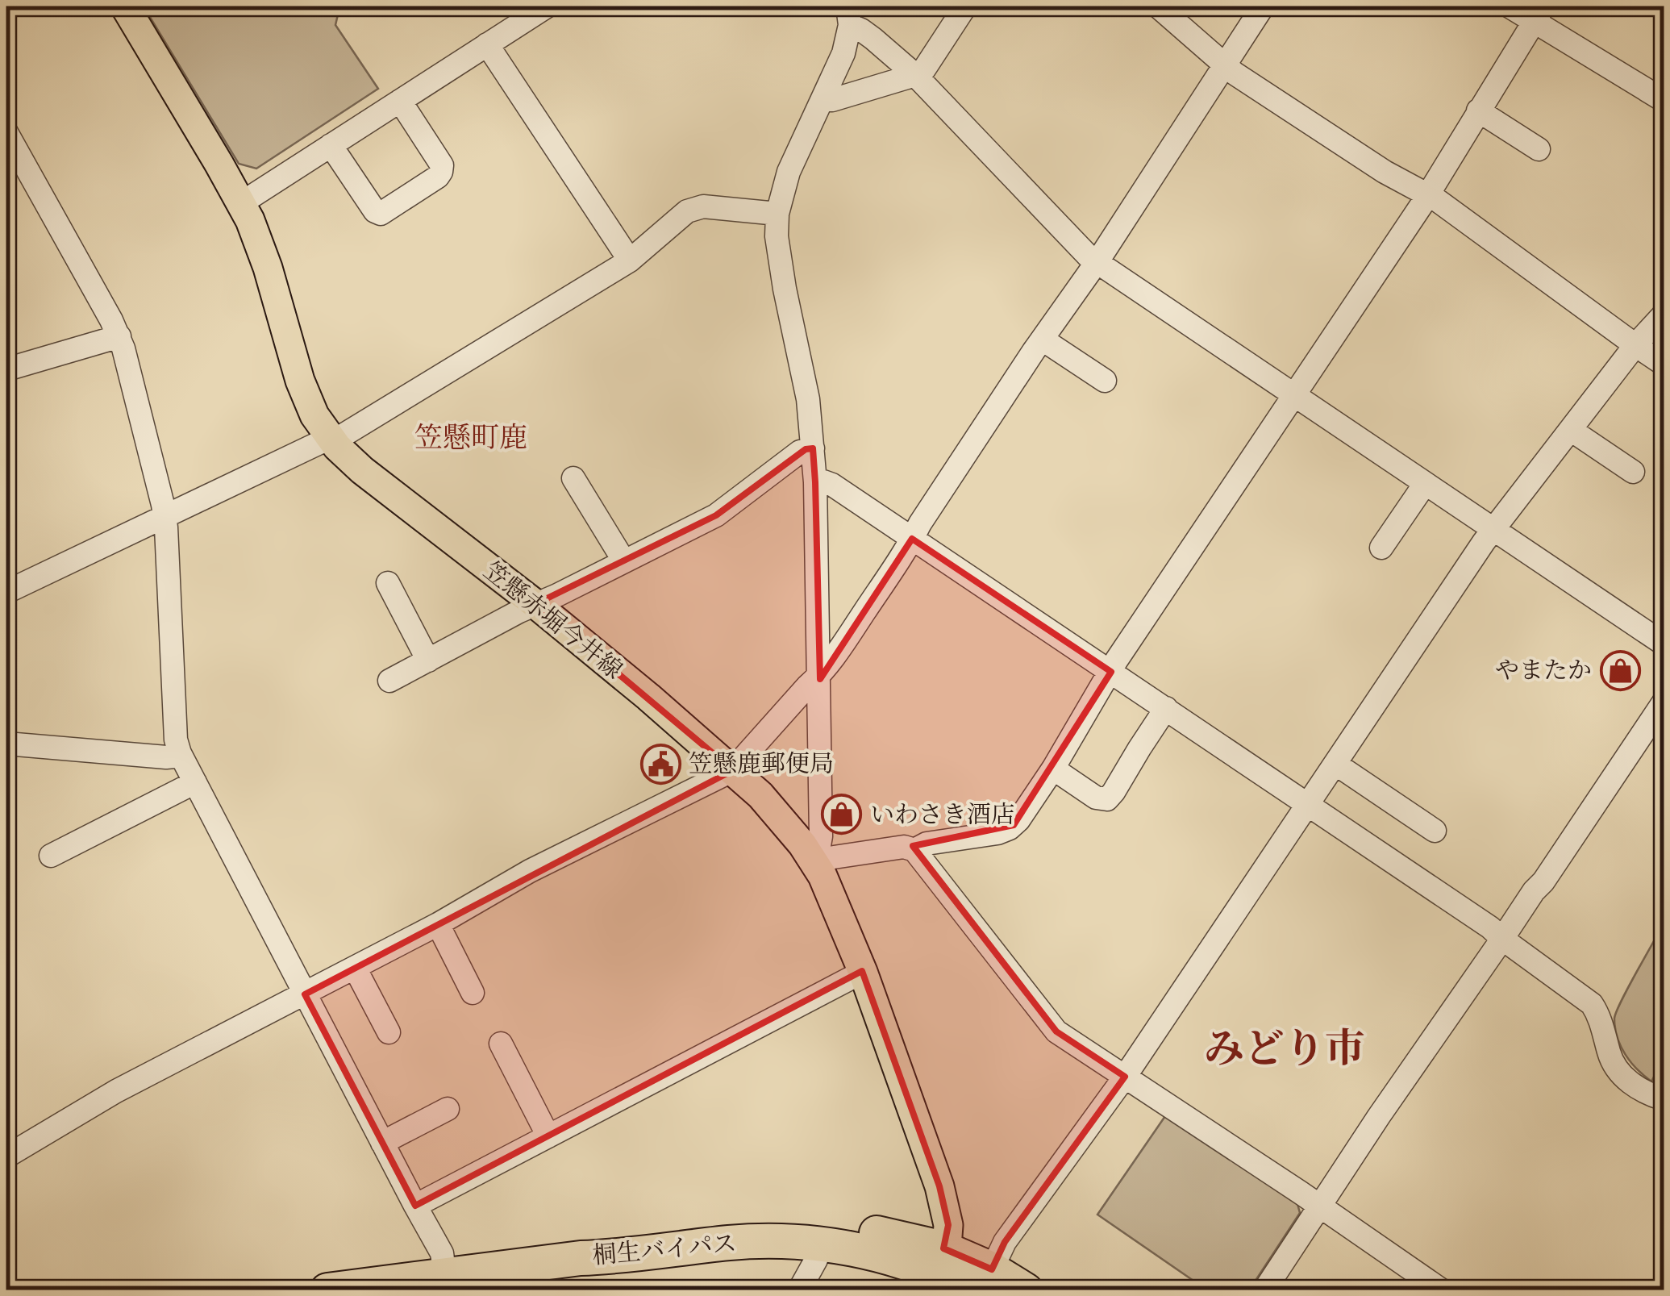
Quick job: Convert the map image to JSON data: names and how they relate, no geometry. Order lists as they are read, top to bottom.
{
  "streets": {
    "highway": ["桐生バイパス"],
    "main road": ["笠懸赤堀今井線"]
  },
  "crossings": [
    ["笠懸赤堀今井線", "桐生バイパス"]
  ],
  "districts": ["笠懸町鹿", "みどり市"],
  "places": {
    "shop": ["やまたか", "いわさき酒店"],
    "public building": ["笠懸鹿郵便局"]
  }
}
